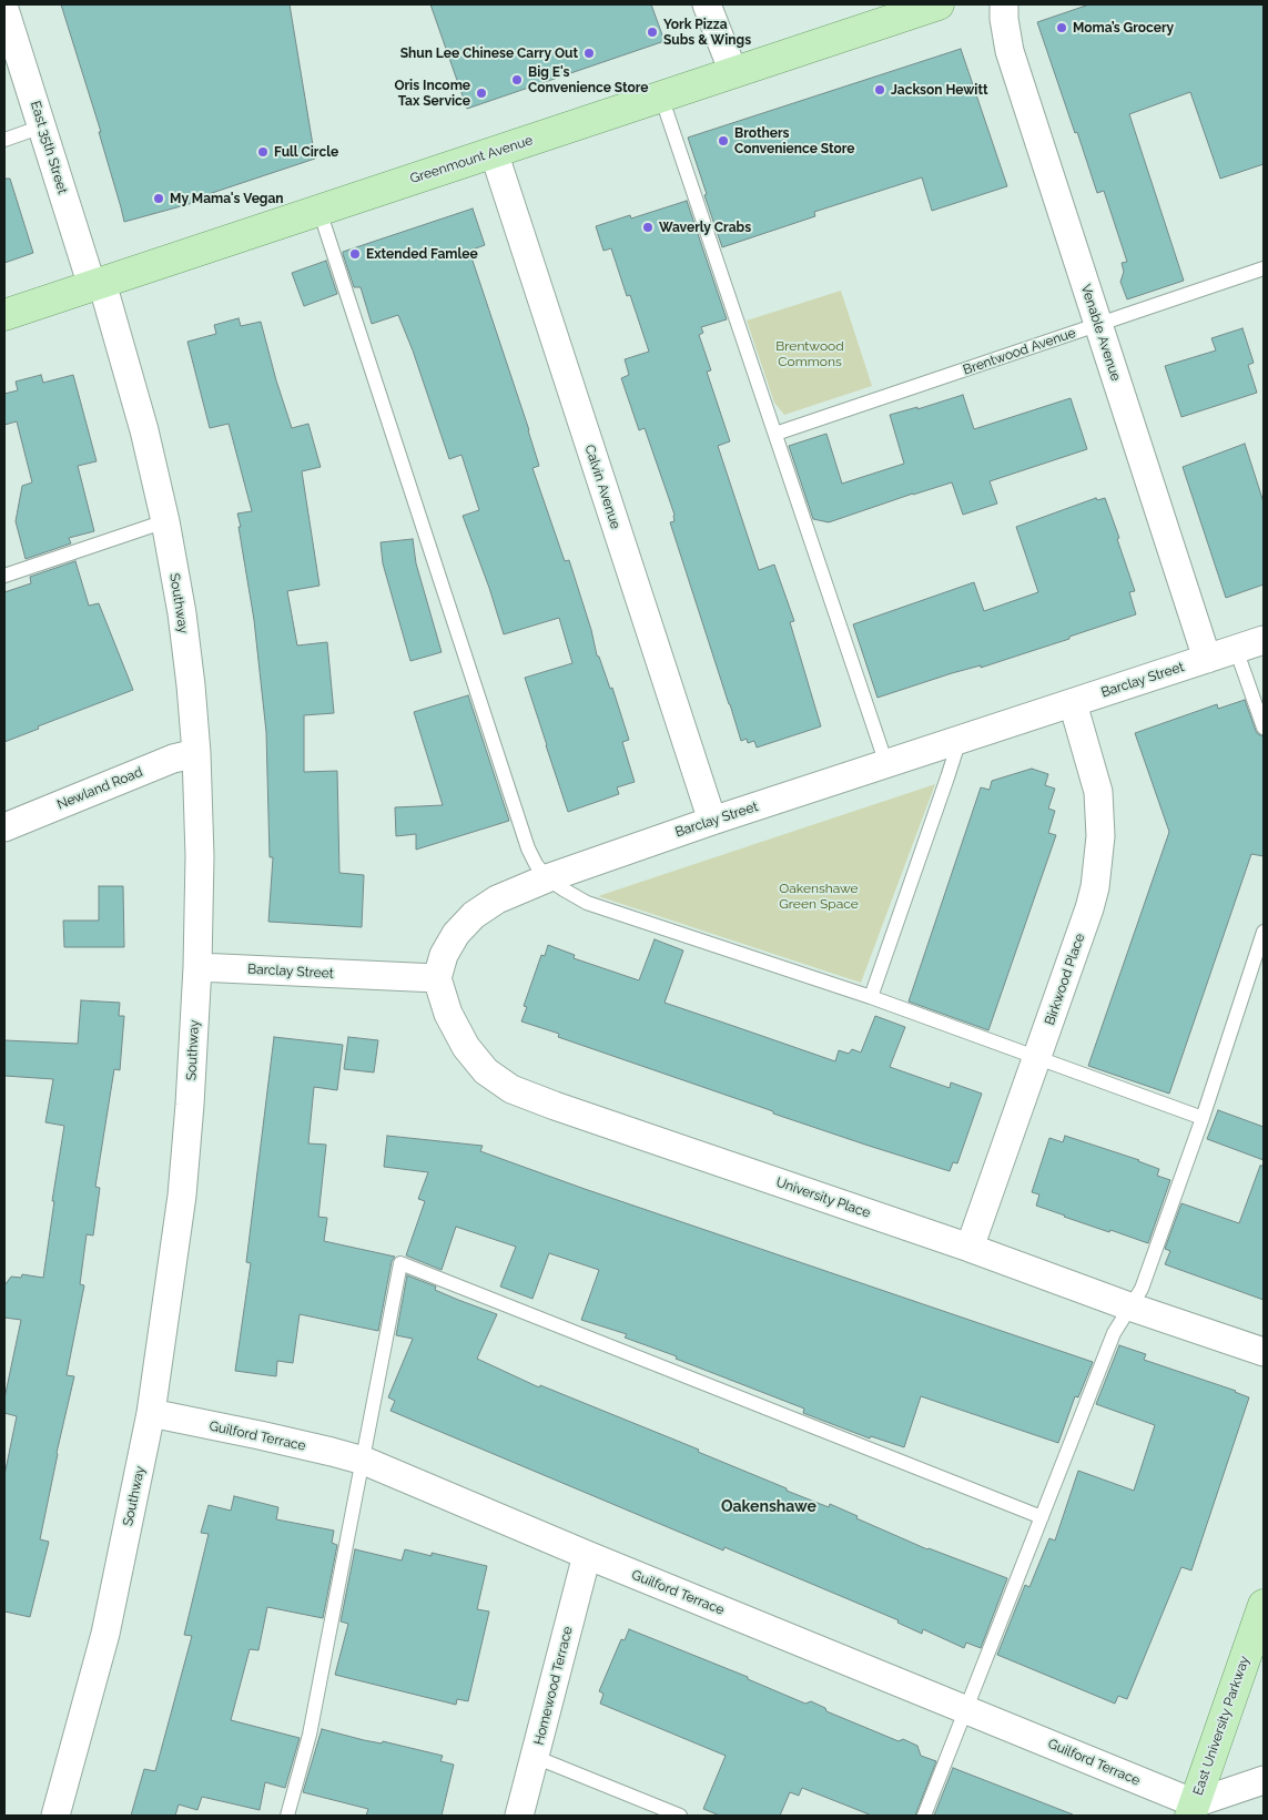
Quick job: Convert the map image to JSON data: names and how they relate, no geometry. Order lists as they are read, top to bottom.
{
  "streets": {
    "main road": ["Greenmount Avenue", "East University Parkway"],
    "street": [
      "East 35th Street",
      "Venable Avenue",
      "Calvin Avenue",
      "Southway",
      "Barclay Street",
      "Newland Road",
      "Birkwood Place",
      "University Place",
      "Guilford Terrace",
      "Homewood Terrace"
    ],
    "lane": ["Brentwood Avenue"]
  },
  "crossings": [
    ["East 35th Street", "Greenmount Avenue"],
    ["East 35th Street", "Southway"],
    ["Greenmount Avenue", "Calvin Avenue"],
    ["Greenmount Avenue", "Southway"],
    ["Venable Avenue", "Brentwood Avenue"],
    ["Venable Avenue", "Barclay Street"],
    ["Calvin Avenue", "Barclay Street"],
    ["Southway", "Barclay Street"],
    ["Southway", "Newland Road"],
    ["Southway", "Guilford Terrace"],
    ["Barclay Street", "Birkwood Place"],
    ["Barclay Street", "University Place"],
    ["Birkwood Place", "University Place"],
    ["Guilford Terrace", "Homewood Terrace"],
    ["Guilford Terrace", "East University Parkway"]
  ],
  "districts": ["Oakenshawe"],
  "parks": ["Brentwood Commons", "Oakenshawe Green Space"],
  "places": [
    "Moma’s Grocery",
    "York Pizza Subs & Wings",
    "Shun Lee Chinese Carry Out",
    "Big E's Convenience Store",
    "Jackson Hewitt",
    "Oris Income Tax Service",
    "Brothers Convenience Store",
    "Full Circle",
    "My Mama's Vegan",
    "Waverly Crabs",
    "Extended Famlee"
  ]
}
